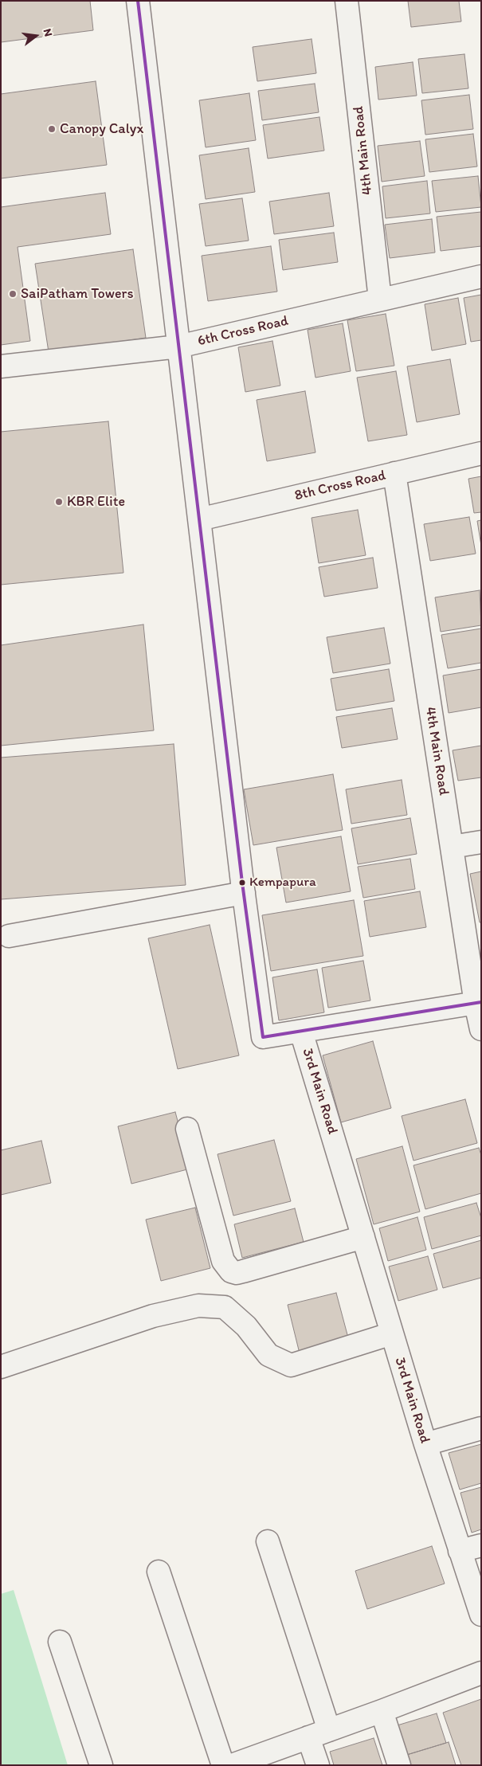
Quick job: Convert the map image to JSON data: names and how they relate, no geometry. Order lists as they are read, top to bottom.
{
  "streets": {
    "street": [
      "4th Main Road",
      "6th Cross Road",
      "8th Cross Road",
      "3rd Main Road"
    ]
  },
  "crossings": [
    ["4th Main Road", "6th Cross Road"],
    ["4th Main Road", "8th Cross Road"],
    ["6th Cross Road", "3rd Main Road"],
    ["8th Cross Road", "3rd Main Road"]
  ],
  "places": [
    "Canopy Calyx",
    "SaiPatham Towers",
    "KBR Elite",
    "Kempapura"
  ],
  "north": "right"
}
